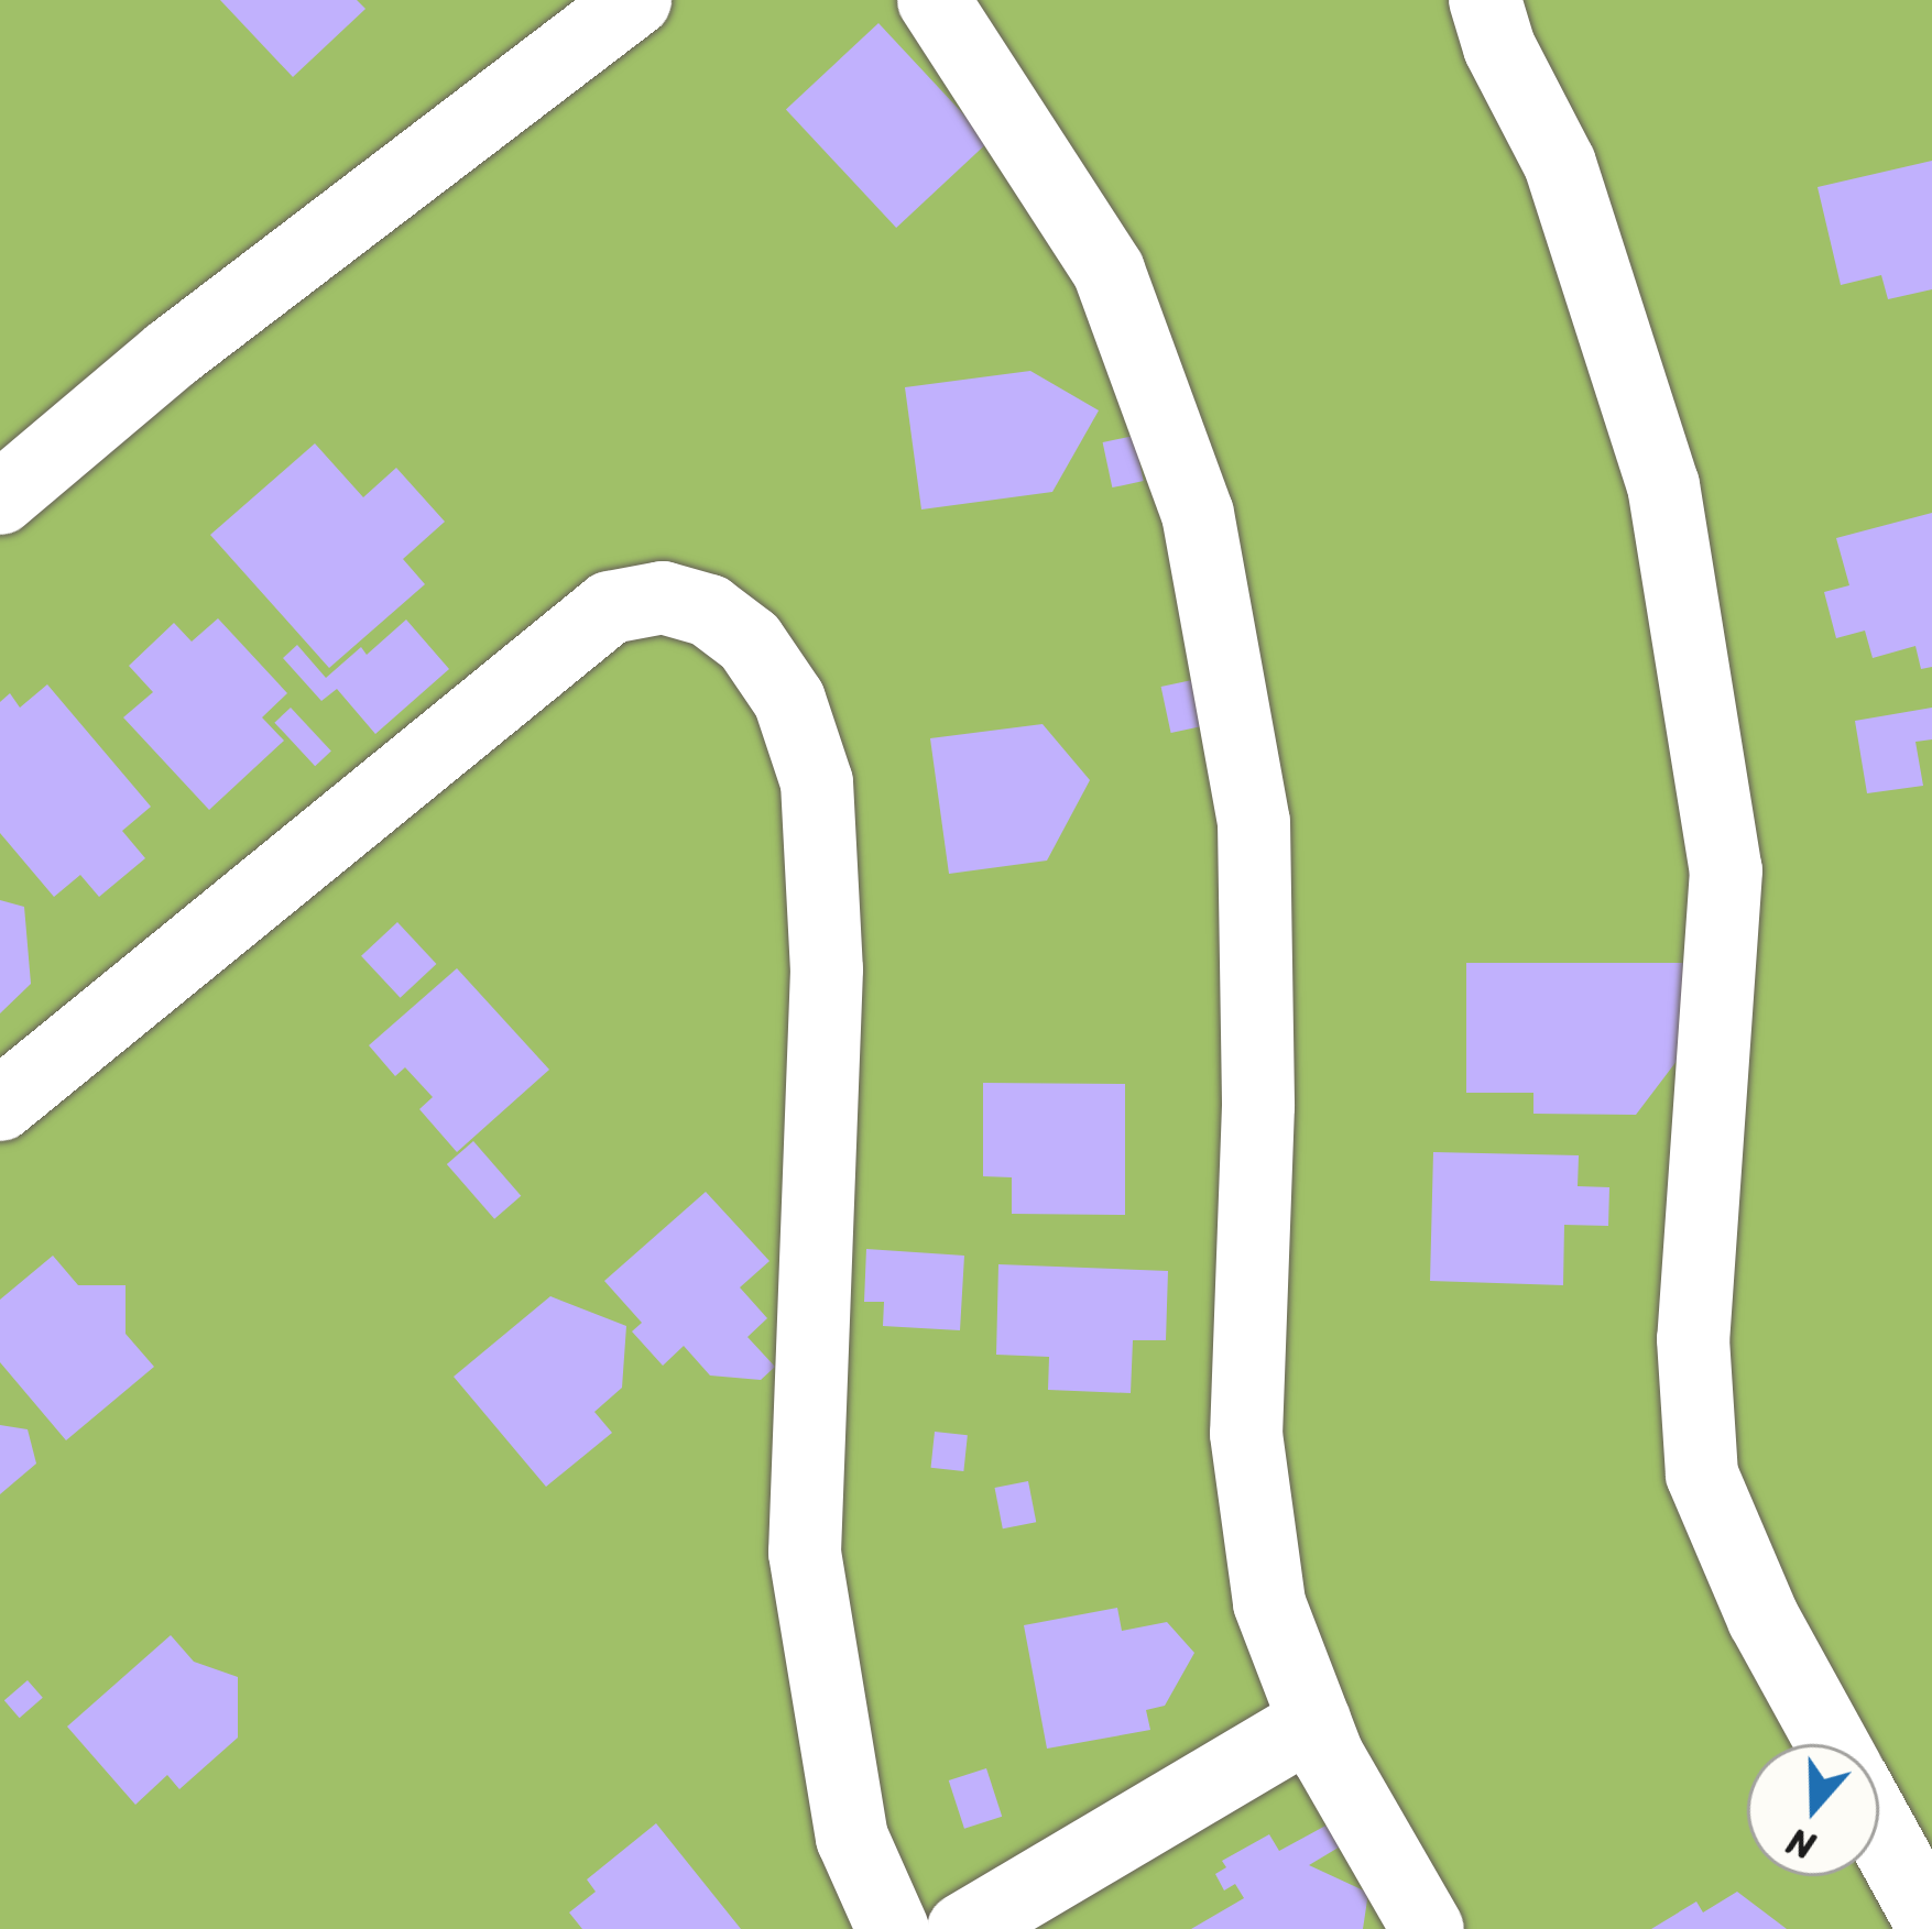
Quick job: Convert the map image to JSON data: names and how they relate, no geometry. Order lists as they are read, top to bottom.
{
  "north": "bottom"
}
